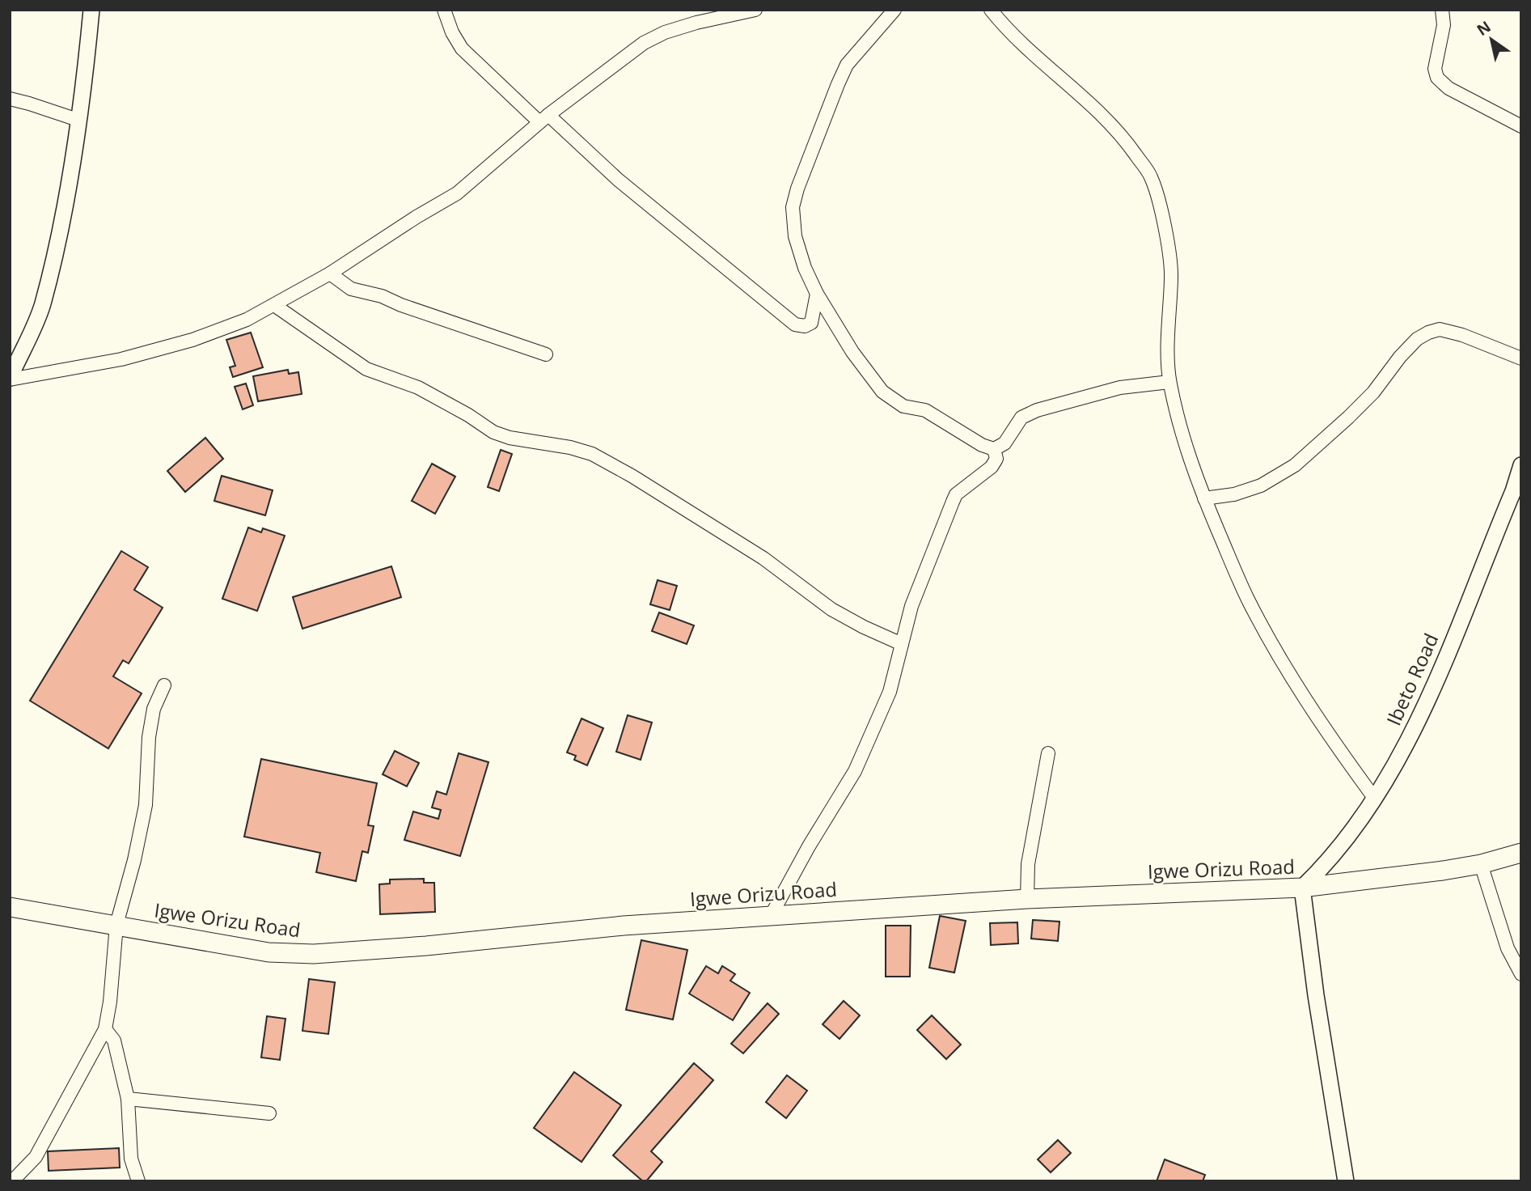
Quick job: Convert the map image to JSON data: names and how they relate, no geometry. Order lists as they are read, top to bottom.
{
  "streets": {
    "main road": ["Igwe Orizu Road"],
    "street": ["Ibeto Road"]
  },
  "crossings": [
    ["Ibeto Road", "Igwe Orizu Road"]
  ],
  "north": "top left"
}
